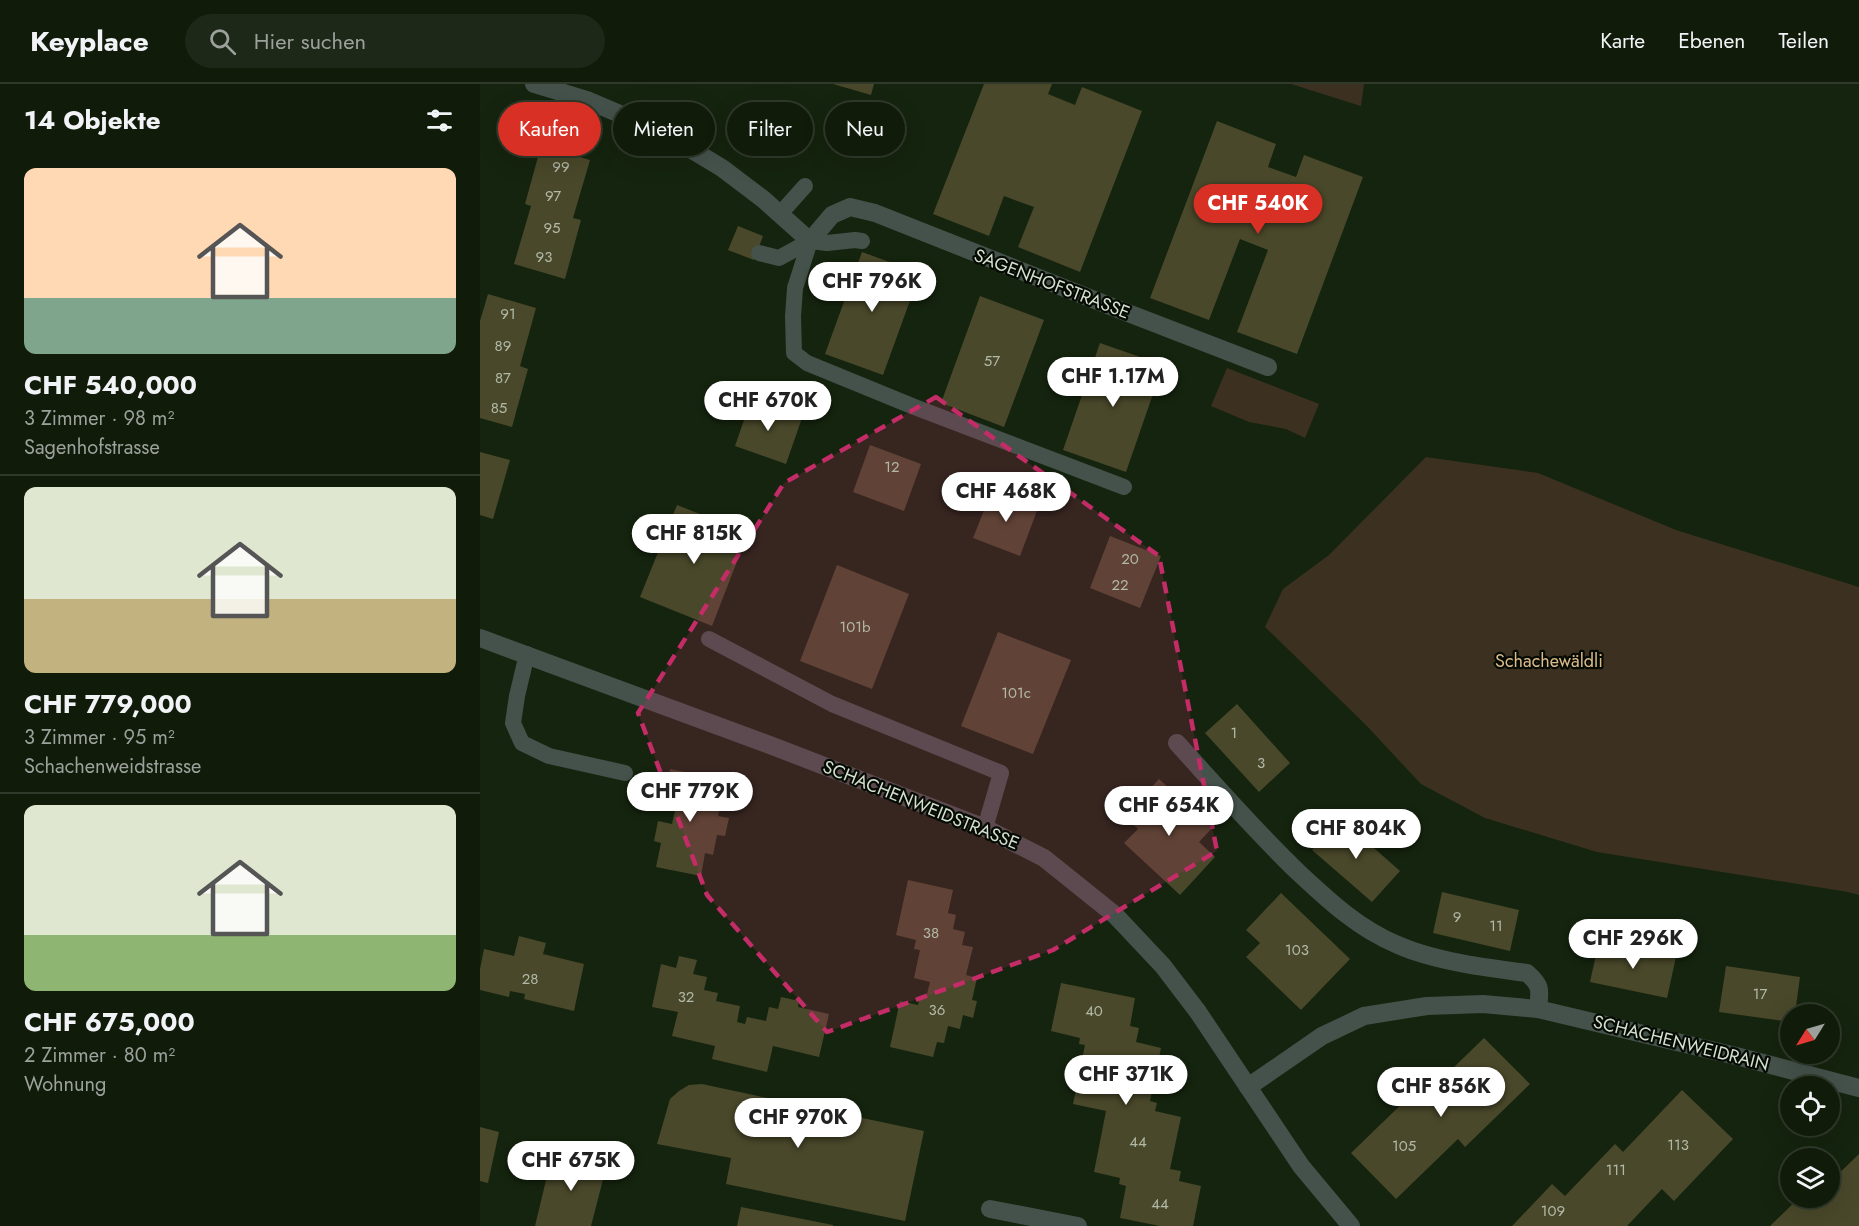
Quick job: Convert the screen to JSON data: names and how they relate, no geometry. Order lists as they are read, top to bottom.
{
  "streets": {
    "street": ["SAGENHOFSTRASSE", "SCHACHENWEIDSTRASSE", "SCHACHENWEIDRAIN"]
  },
  "crossings": [
    ["SCHACHENWEIDSTRASSE", "SCHACHENWEIDRAIN"]
  ],
  "parks": ["Schachewäldli"],
  "house_numbers": [
    "99",
    "97",
    "95",
    "93",
    "91",
    "89",
    "57",
    "87",
    "85",
    "12",
    "20",
    "22",
    "101b",
    "101c",
    "1",
    "3",
    "9",
    "11",
    "38",
    "103",
    "28",
    "17",
    "32",
    "36",
    "40",
    "44",
    "113",
    "105",
    "111",
    "44",
    "109"
  ],
  "north": "bottom left",
  "page": {
    "header": "Keyplace",
    "search": "Hier suchen",
    "nav": ["Karte", "Ebenen", "Teilen"],
    "heading": "14 Objekte",
    "chip": [
      "Kaufen",
      "Mieten",
      "Filter",
      "Neu"
    ],
    "list": [
      {
        "name": "CHF 540,000",
        "note": "3 Zimmer · 98 m² · Sagenhofstrasse"
      },
      {
        "name": "CHF 779,000",
        "note": "3 Zimmer · 95 m² · Schachenweidstrasse"
      },
      {
        "name": "CHF 675,000",
        "note": "2 Zimmer · 80 m² · Wohnung"
      }
    ],
    "price": [
      "CHF 540K",
      "CHF 796K",
      "CHF 1.17M",
      "CHF 670K",
      "CHF 468K",
      "CHF 815K",
      "CHF 779K",
      "CHF 654K",
      "CHF 804K",
      "CHF 296K",
      "CHF 371K",
      "CHF 856K",
      "CHF 970K",
      "CHF 675K"
    ]
  }
}
